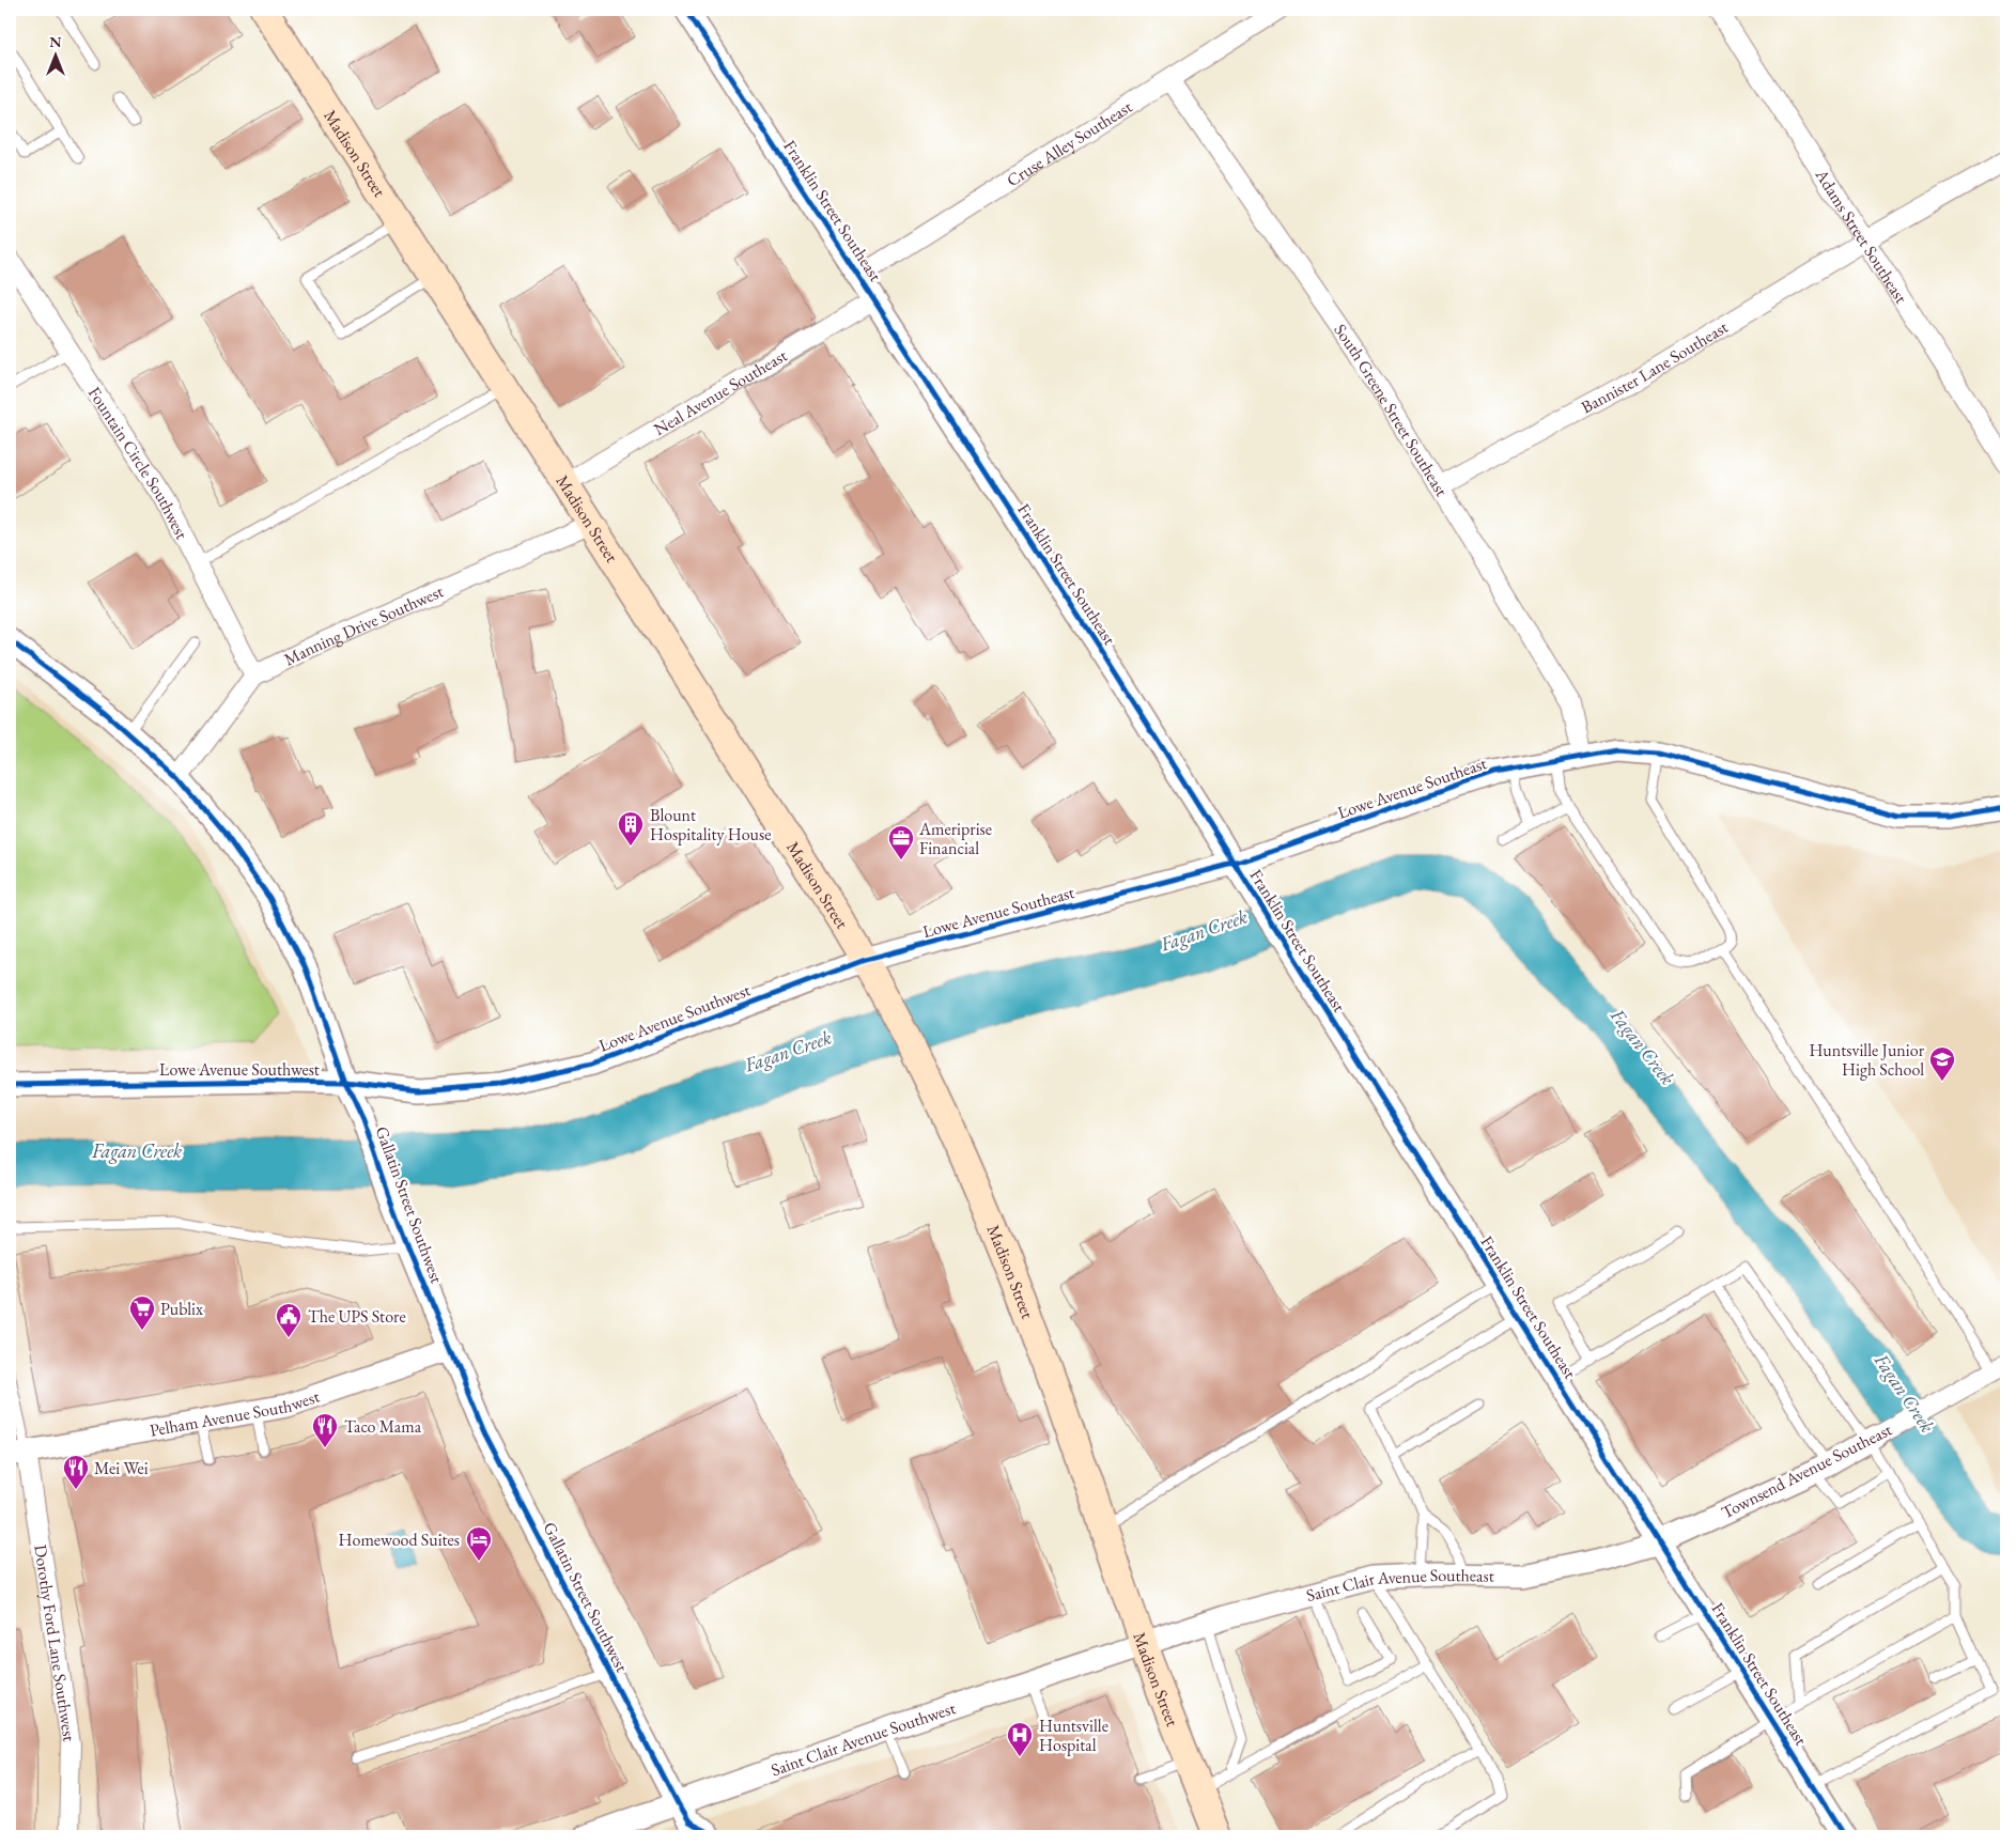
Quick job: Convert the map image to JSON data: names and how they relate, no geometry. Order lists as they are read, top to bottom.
{
  "streets": {
    "main road": ["Madison Street"],
    "street": [
      "Cruse Alley Southeast",
      "Franklin Street Southeast",
      "Adams Street Southeast",
      "Bannister Lane Southeast",
      "Neal Avenue Southeast",
      "South Greene Street Southeast",
      "Fountain Circle Southwest",
      "Manning Drive Southwest",
      "Lowe Avenue Southeast",
      "Lowe Avenue Southwest",
      "Gallatin Street Southwest",
      "Pelham Avenue Southwest",
      "Townsend Avenue Southeast",
      "Saint Clair Avenue Southeast",
      "Dorothy Ford Lane Southwest",
      "Saint Clair Avenue Southwest"
    ]
  },
  "crossings": [
    ["Cruse Alley Southeast", "Franklin Street Southeast"],
    ["Cruse Alley Southeast", "South Greene Street Southeast"],
    ["Madison Street", "Neal Avenue Southeast"],
    ["Madison Street", "Manning Drive Southwest"],
    ["Madison Street", "Lowe Avenue Southeast"],
    ["Madison Street", "Lowe Avenue Southwest"],
    ["Madison Street", "Saint Clair Avenue Southeast"],
    ["Madison Street", "Saint Clair Avenue Southwest"],
    ["Franklin Street Southeast", "Neal Avenue Southeast"],
    ["Franklin Street Southeast", "Lowe Avenue Southeast"],
    ["Franklin Street Southeast", "Townsend Avenue Southeast"],
    ["Franklin Street Southeast", "Saint Clair Avenue Southeast"],
    ["Adams Street Southeast", "Bannister Lane Southeast"],
    ["Bannister Lane Southeast", "South Greene Street Southeast"],
    ["South Greene Street Southeast", "Lowe Avenue Southeast"],
    ["Fountain Circle Southwest", "Manning Drive Southwest"],
    ["Manning Drive Southwest", "Gallatin Street Southwest"],
    ["Lowe Avenue Southeast", "Lowe Avenue Southwest"],
    ["Lowe Avenue Southwest", "Gallatin Street Southwest"],
    ["Gallatin Street Southwest", "Pelham Avenue Southwest"],
    ["Gallatin Street Southwest", "Saint Clair Avenue Southwest"],
    ["Pelham Avenue Southwest", "Dorothy Ford Lane Southwest"],
    ["Townsend Avenue Southeast", "Saint Clair Avenue Southeast"],
    ["Saint Clair Avenue Southeast", "Saint Clair Avenue Southwest"]
  ],
  "water": ["Fagan Creek"],
  "places": {
    "building": ["Blount Hospitality House"],
    "office": ["Ameriprise Financial"],
    "school or university": ["Huntsville Junior High School"],
    "supermarket": ["Publix"],
    "public building": ["The UPS Store"],
    "restaurant": ["Taco Mama", "Mei Wei"],
    "hotel": ["Homewood Suites"],
    "hospital": ["Huntsville Hospital"]
  },
  "north": "top"
}
